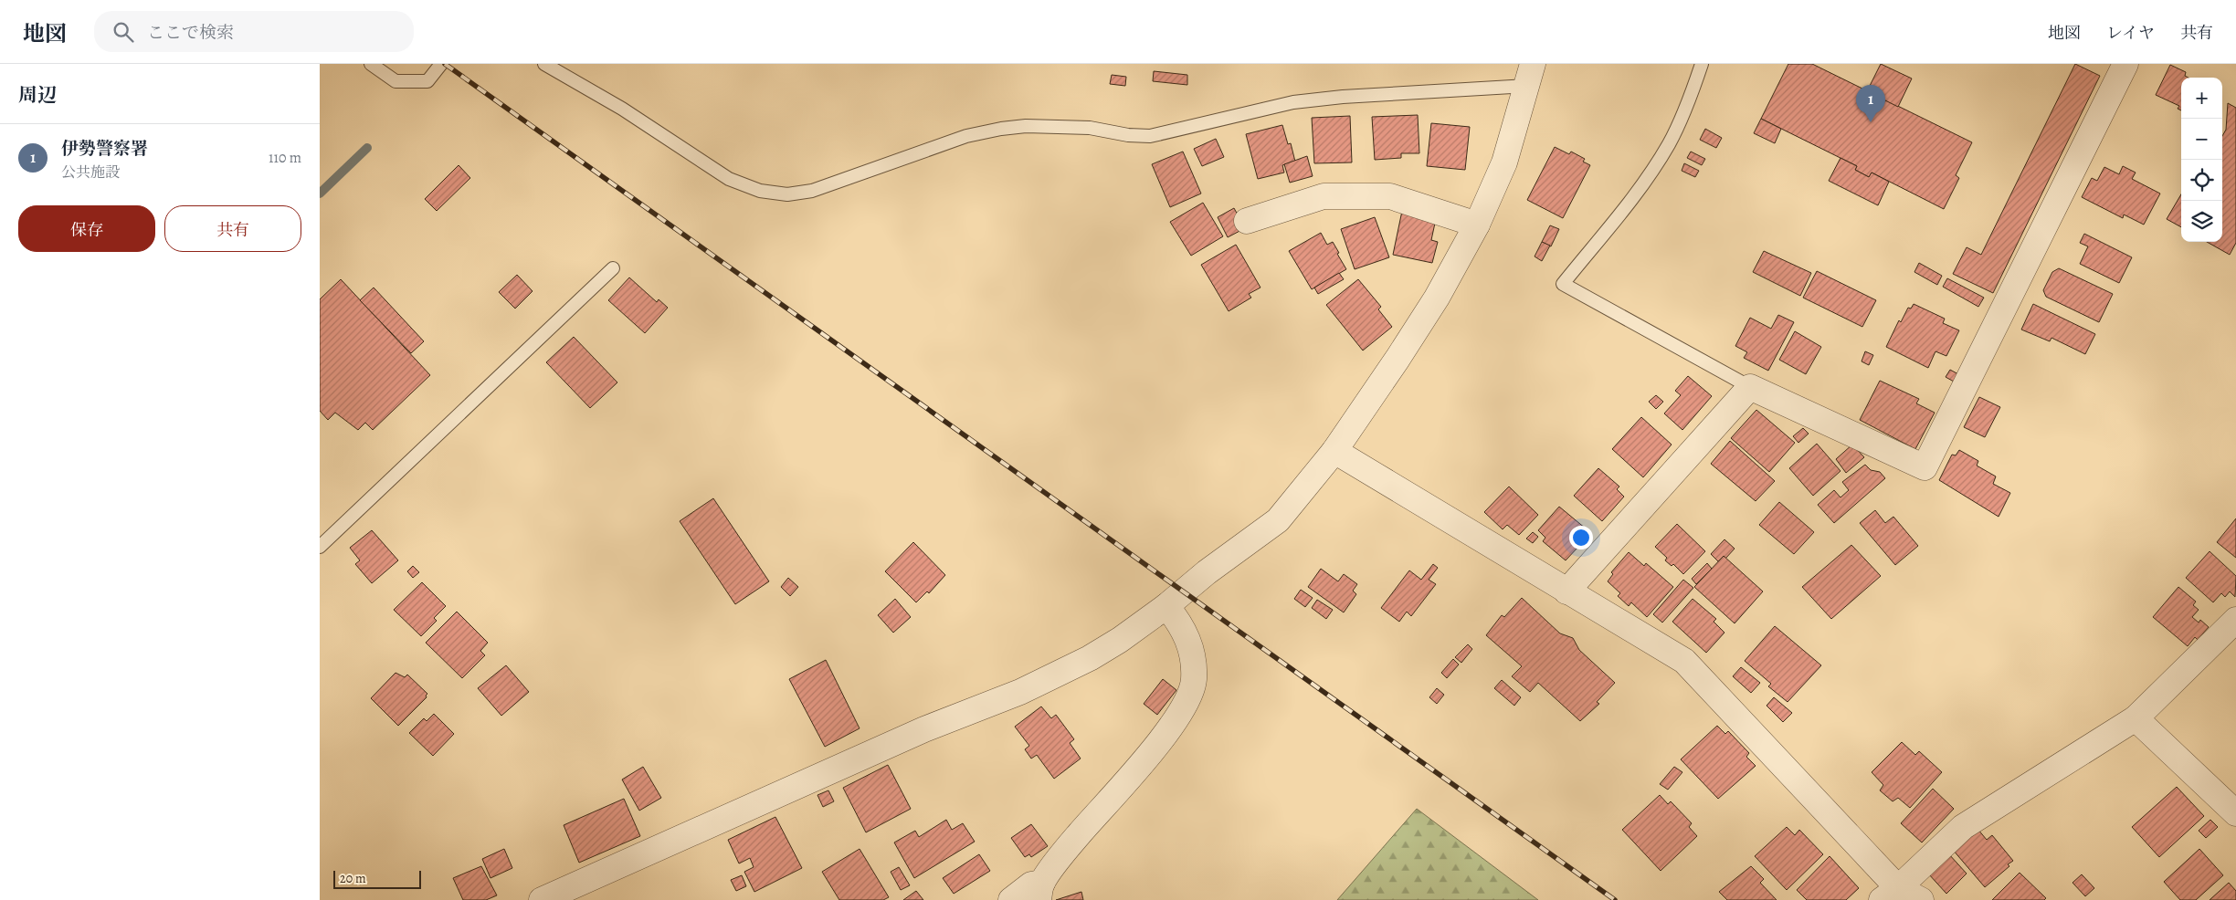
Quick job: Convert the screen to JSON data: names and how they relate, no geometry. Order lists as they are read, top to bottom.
{
  "scale_bar": "20 m",
  "page": {
    "header": "地図",
    "search": "ここで検索",
    "nav": ["地図", "レイヤ", "共有"],
    "heading": "周辺",
    "map_buttons": ["+", "−"],
    "pins": "1",
    "list": [
      {
        "mark": "1",
        "name": "伊勢警察署",
        "note": "公共施設",
        "value": "110 m"
      }
    ],
    "buttons": ["保存", "共有"],
    "scale": "20 m"
  }
}
